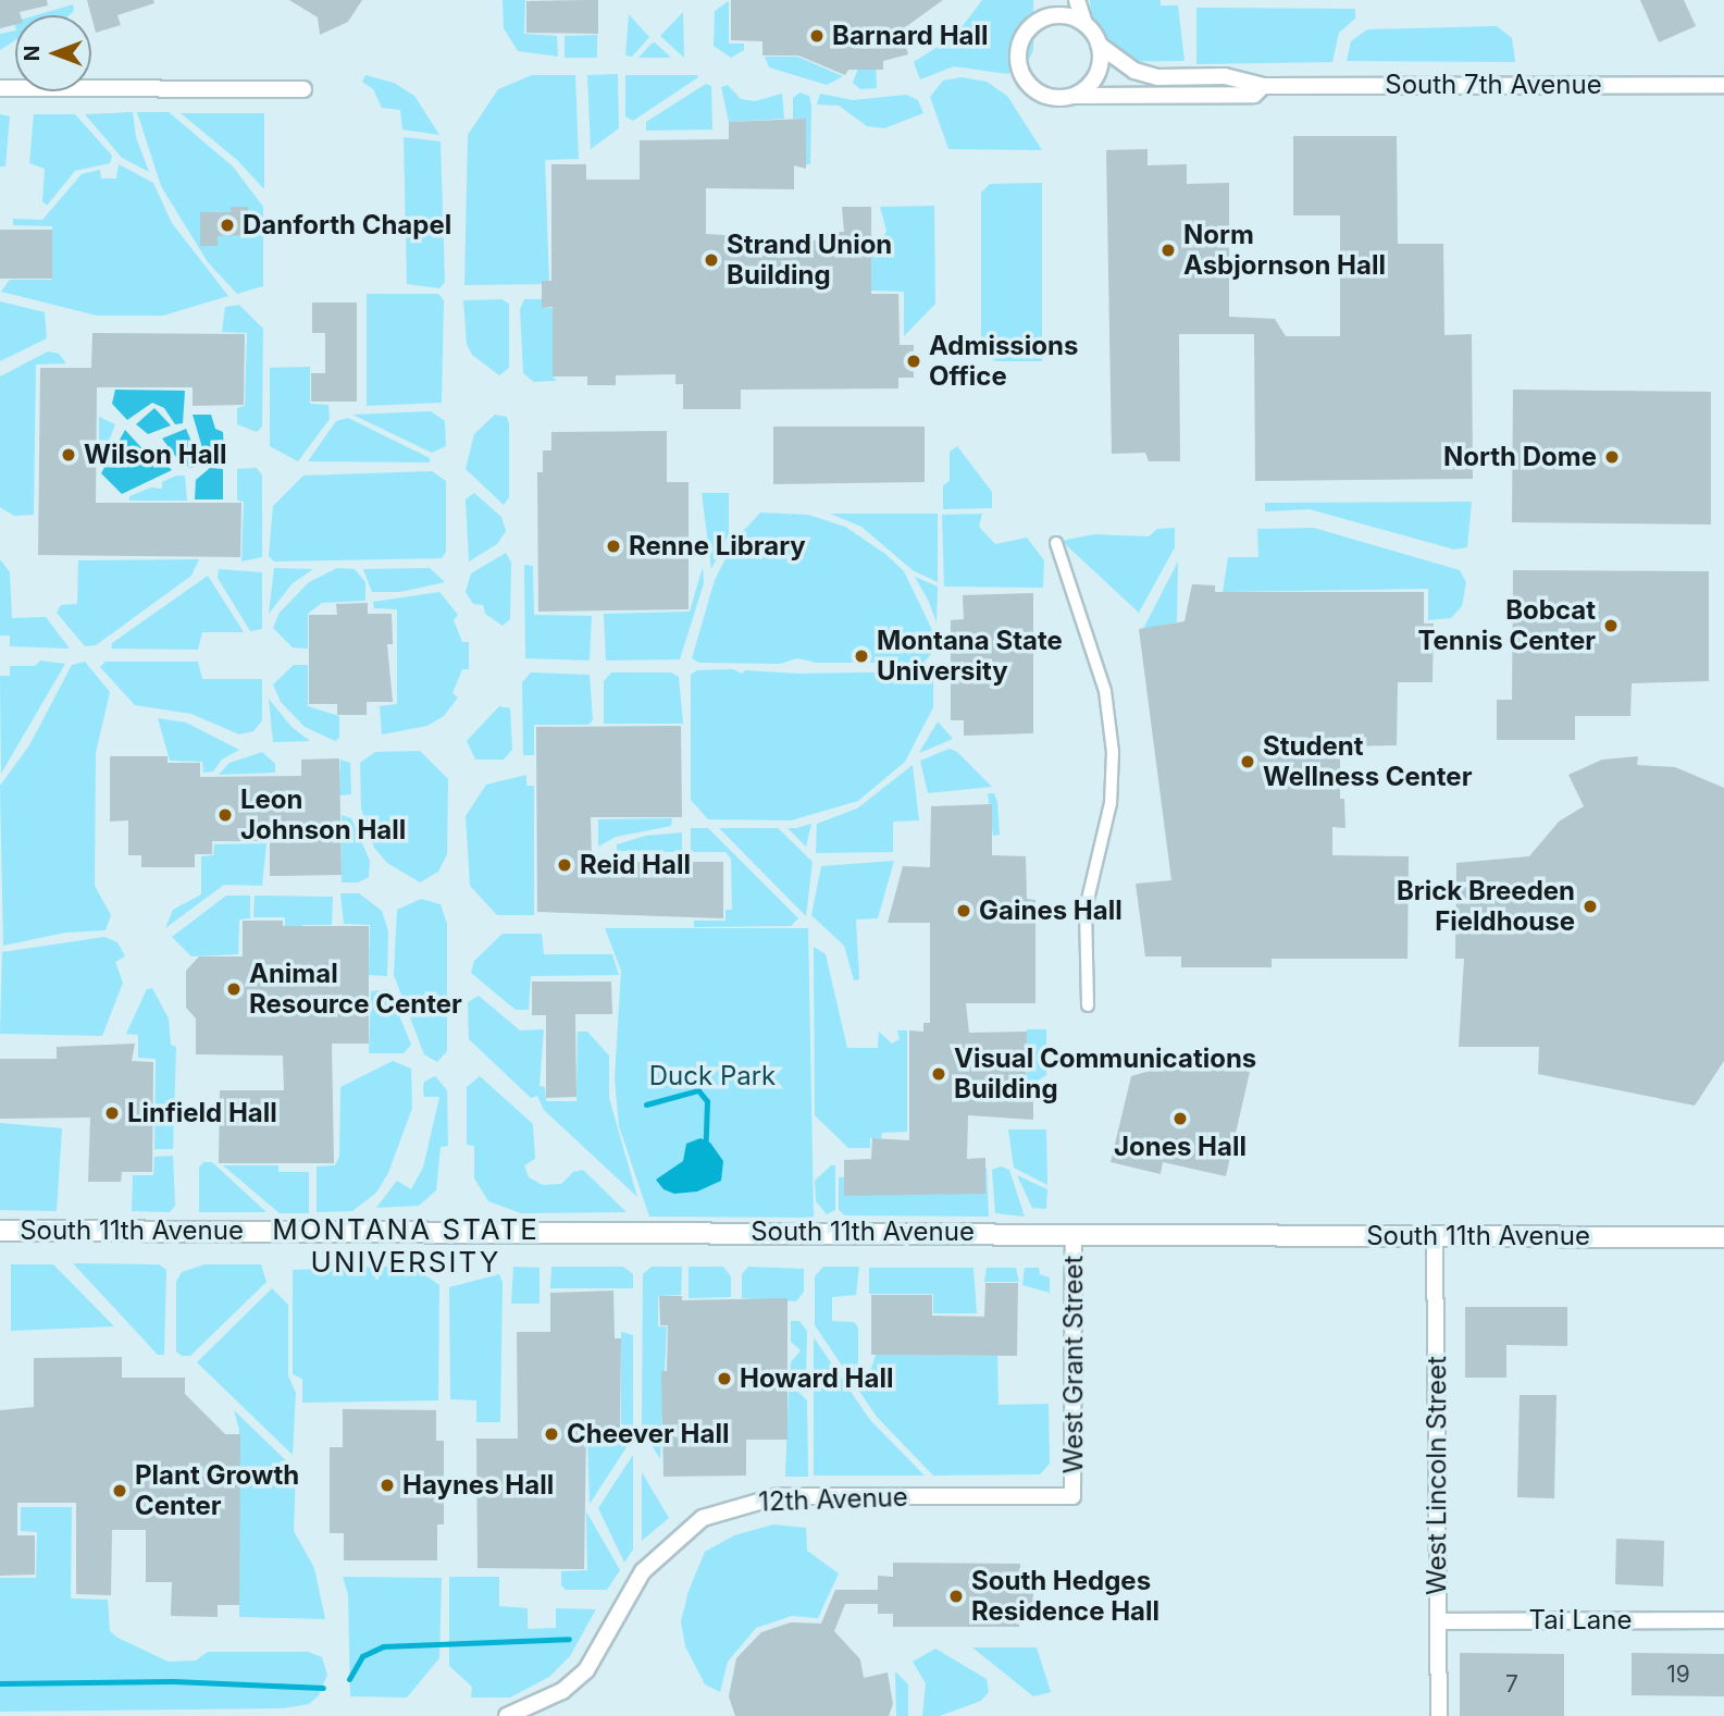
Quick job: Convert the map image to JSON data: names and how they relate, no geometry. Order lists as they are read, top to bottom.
{
  "streets": {
    "street": [
      "South 7th Avenue",
      "South 11th Avenue",
      "West Grant Street",
      "West Lincoln Street",
      "12th Avenue",
      "Tai Lane"
    ]
  },
  "crossings": [
    ["South 11th Avenue", "West Grant Street"],
    ["South 11th Avenue", "West Lincoln Street"],
    ["West Grant Street", "12th Avenue"],
    ["West Lincoln Street", "Tai Lane"]
  ],
  "districts": ["MONTANA STATE UNIVERSITY"],
  "parks": ["Duck Park"],
  "places": [
    "Barnard Hall",
    "Danforth Chapel",
    "Norm Asbjornson Hall",
    "Strand Union Building",
    "Admissions Office",
    "Wilson Hall",
    "North Dome",
    "Renne Library",
    "Bobcat Tennis Center",
    "Montana State University",
    "Student Wellness Center",
    "Leon Johnson Hall",
    "Reid Hall",
    "Brick Breeden Fieldhouse",
    "Gaines Hall",
    "Animal Resource Center",
    "Visual Communications Building",
    "Linfield Hall",
    "Jones Hall",
    "Howard Hall",
    "Cheever Hall",
    "Haynes Hall",
    "Plant Growth Center",
    "South Hedges Residence Hall"
  ],
  "house_numbers": ["19", "7"],
  "north": "left"
}
